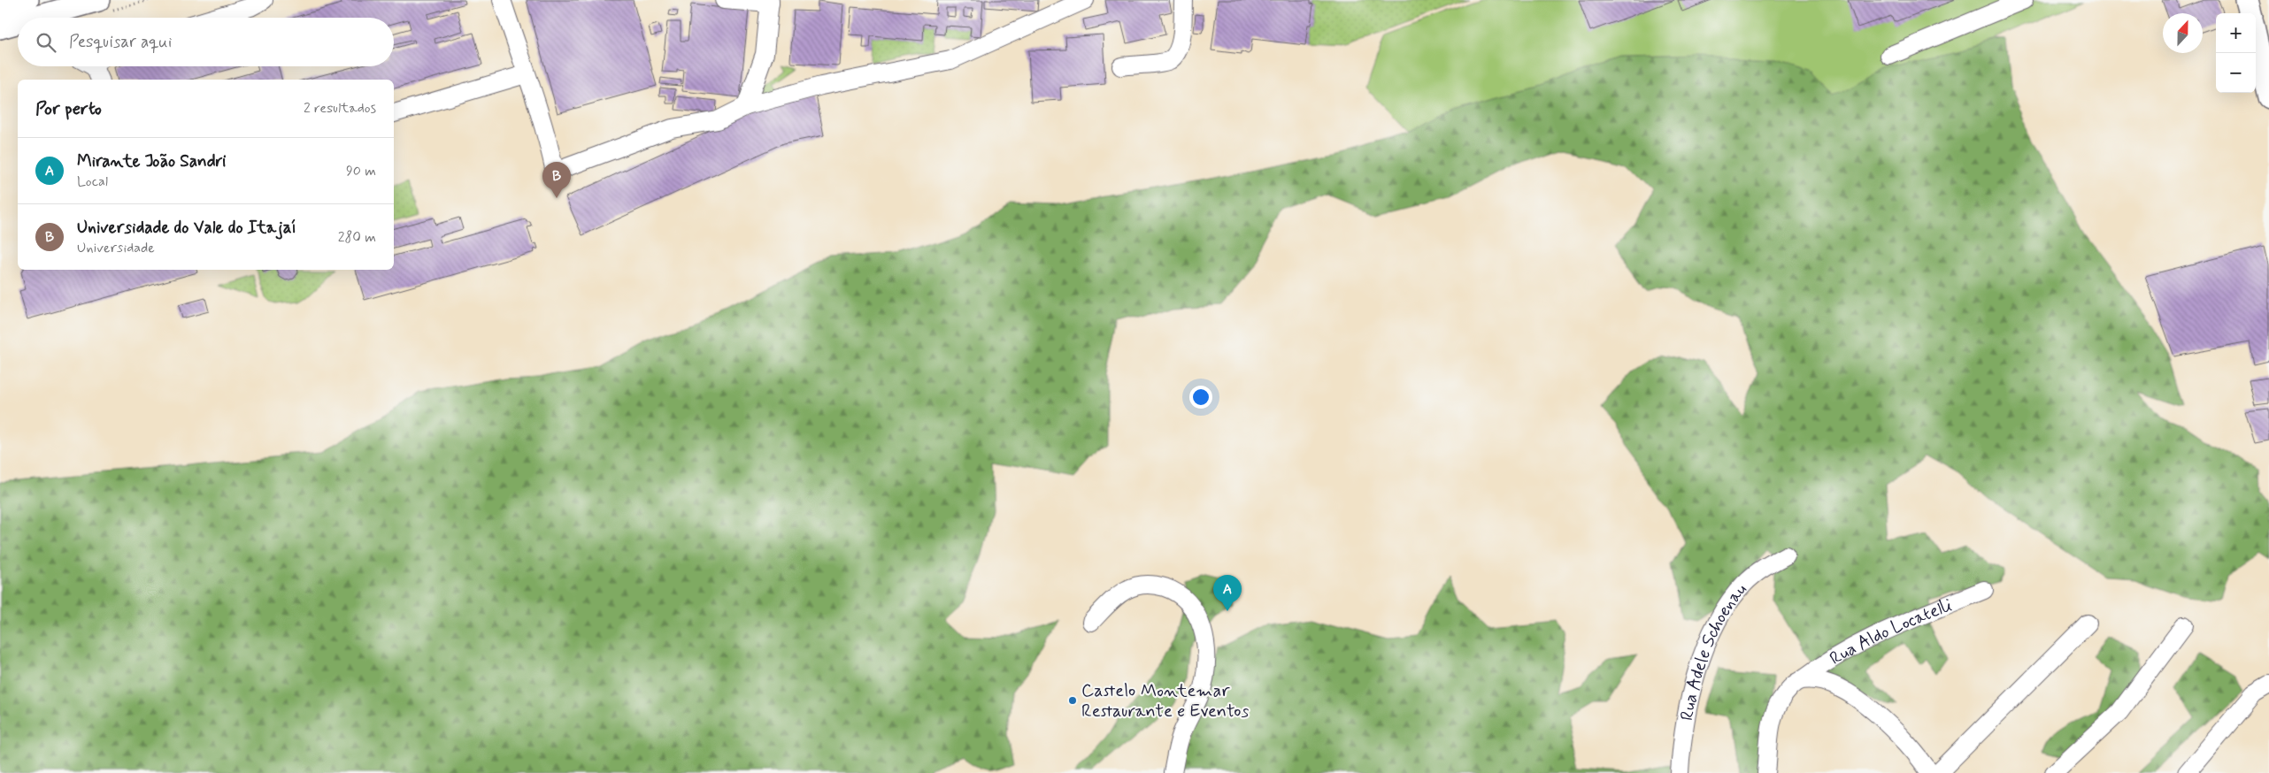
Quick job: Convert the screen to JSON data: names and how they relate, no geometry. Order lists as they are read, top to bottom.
{
  "streets": {
    "street": ["Rua Aldo Locatelli", "Rua Adele Schoenau"]
  },
  "places": ["Castelo Montemar Restaurante e Eventos"],
  "north": "top",
  "page": {
    "map_buttons": ["+", "−"],
    "search": "Pesquisar aqui",
    "heading": ["Por perto", "2 resultados"],
    "list": [
      {
        "mark": "A",
        "name": "Mirante João Sandri",
        "note": "Local",
        "value": "90 m"
      },
      {
        "mark": "B",
        "name": "Universidade do Vale do Itajaí",
        "note": "Universidade",
        "value": "280 m"
      }
    ],
    "pins": ["B", "A"]
  }
}
